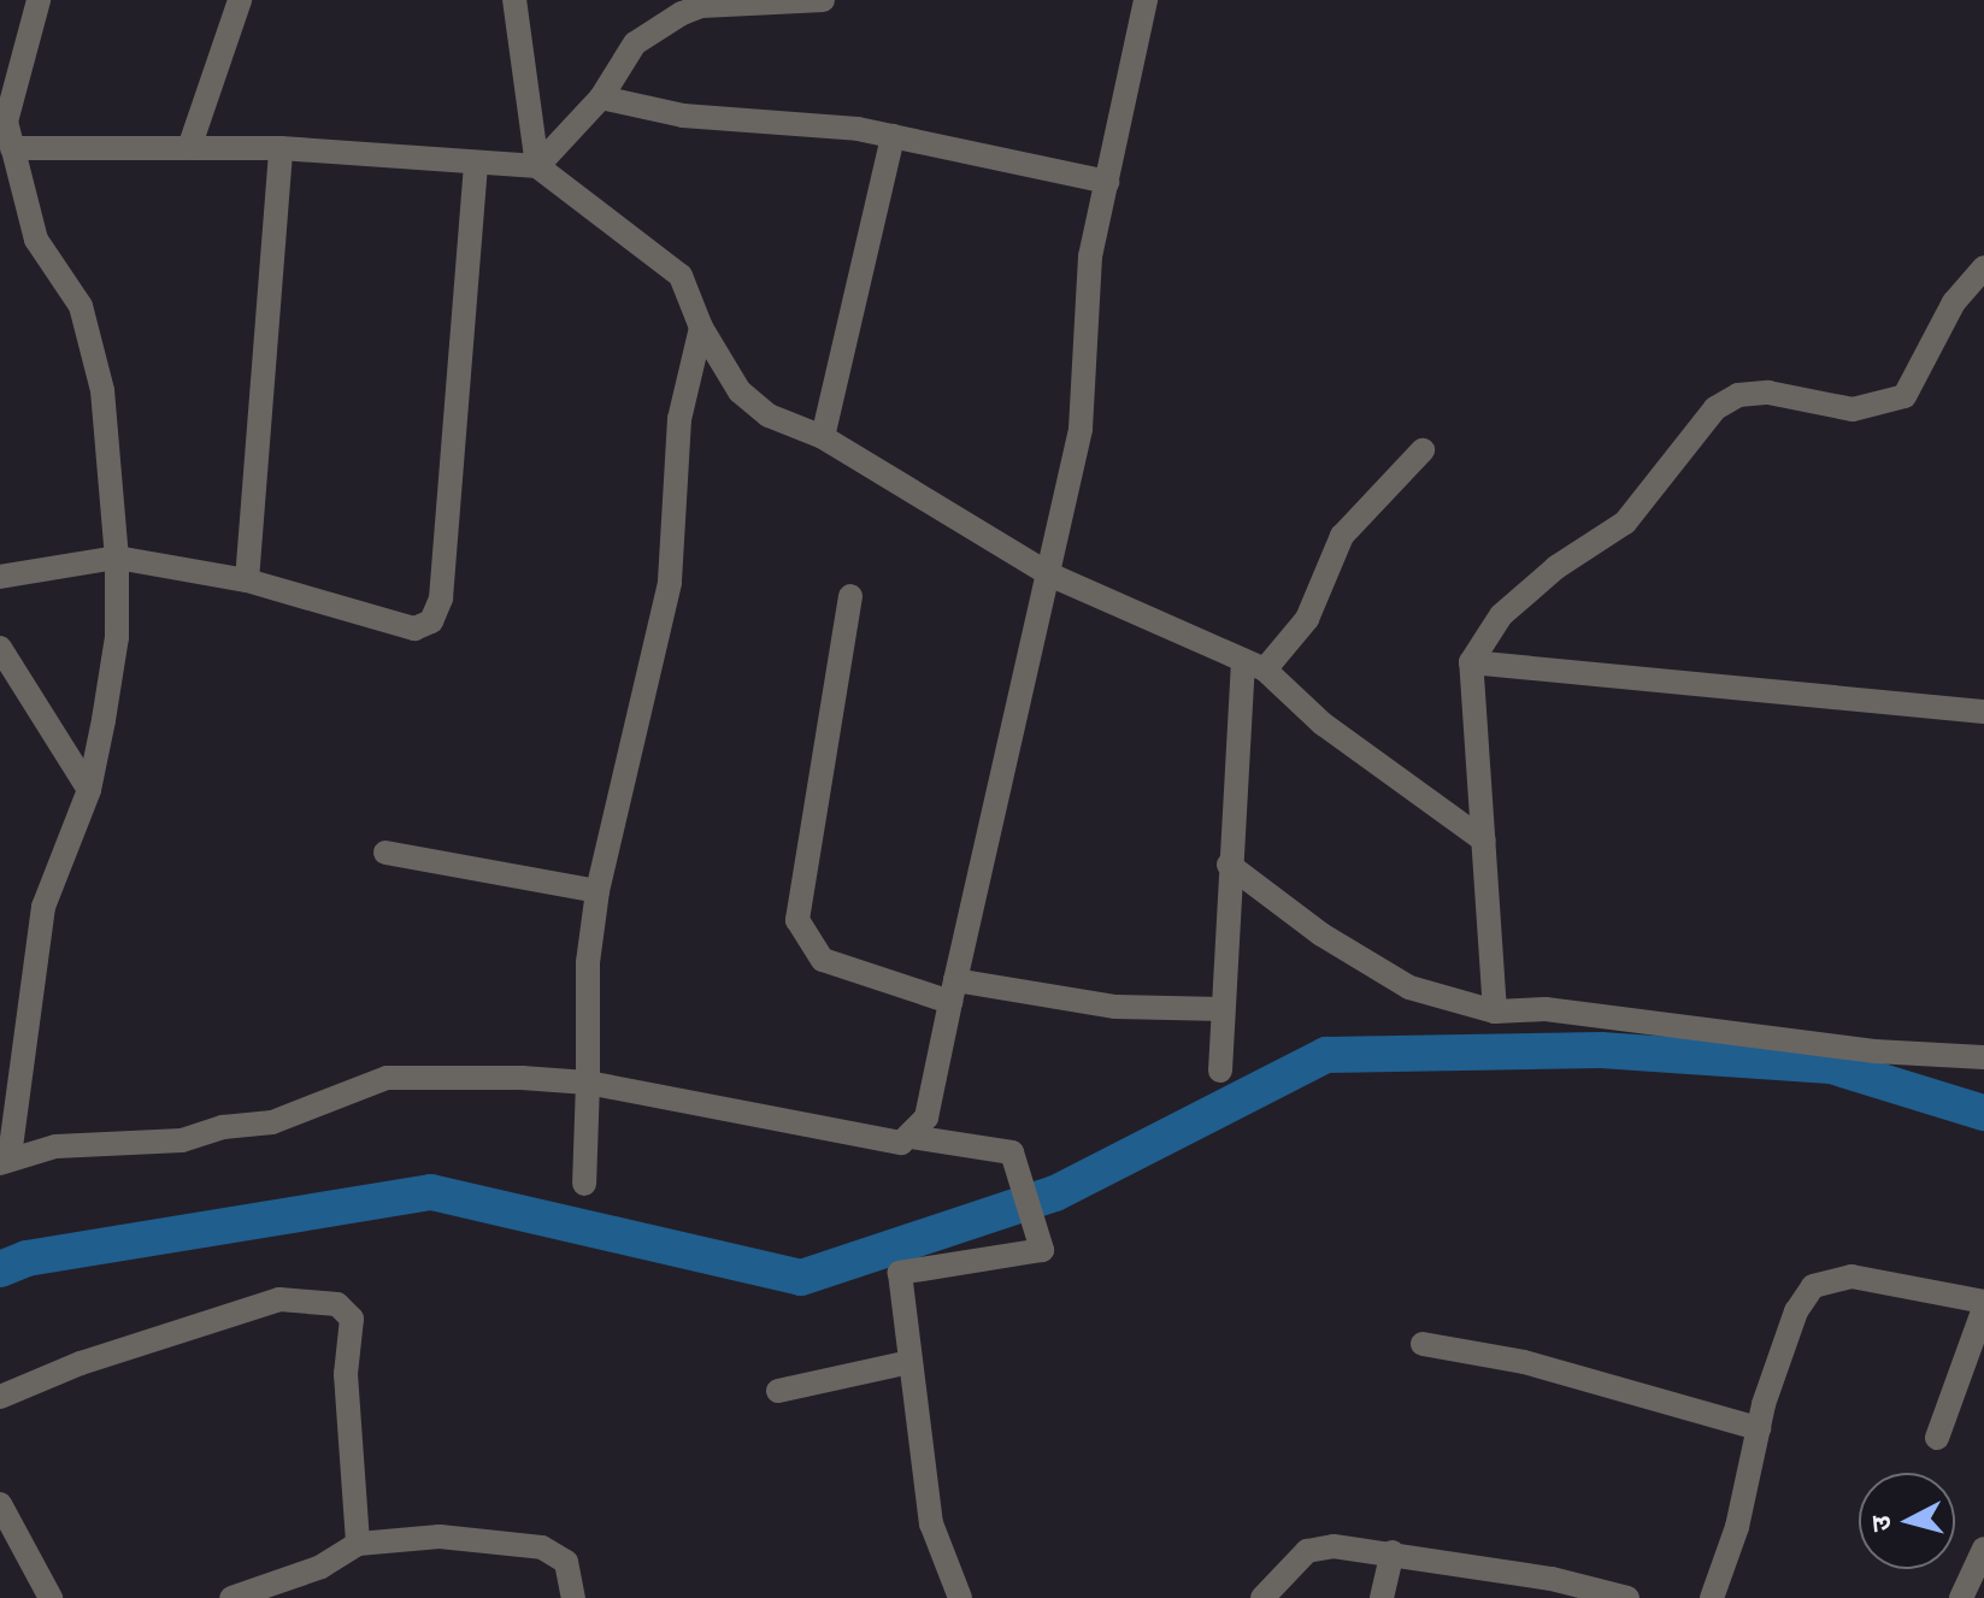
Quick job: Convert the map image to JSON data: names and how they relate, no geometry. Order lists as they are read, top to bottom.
{
  "north": "left"
}
